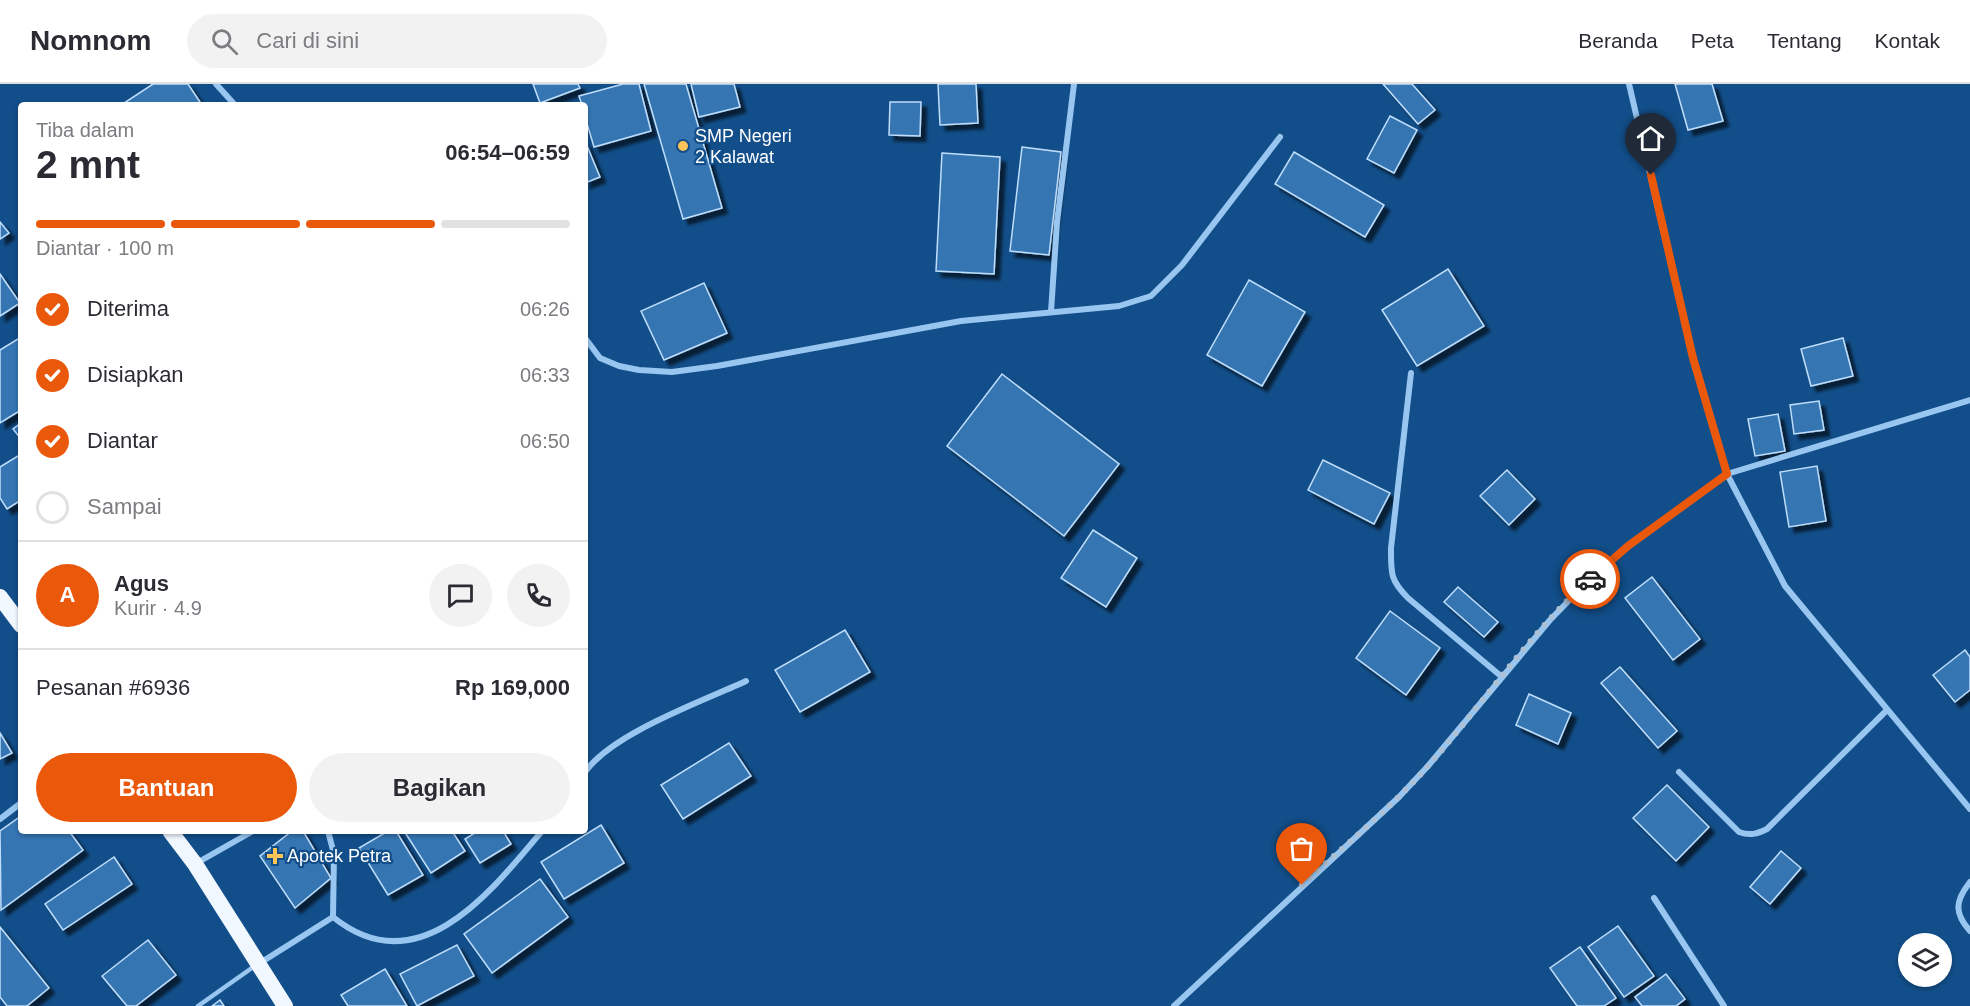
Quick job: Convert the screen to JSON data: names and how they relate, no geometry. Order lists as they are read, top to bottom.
{
  "places": {
    "other": ["SMP Negeri 2 Kalawat"],
    "health": ["Apotek Petra"]
  },
  "page": {
    "header": "Nomnom",
    "search": "Cari di sini",
    "nav": [
      "Beranda",
      "Peta",
      "Tentang",
      "Kontak"
    ],
    "heading": ["2 mnt", "Tiba dalam", "06:54–06:59"],
    "panel": [
      "Agus",
      "Kurir · 4.9",
      "Pesanan #6936",
      "Rp 169,000"
    ],
    "bar": "Diantar · 100 m",
    "list": [
      ["Diterima", "06:26"],
      ["Disiapkan", "06:33"],
      ["Diantar", "06:50"],
      "Sampai"
    ],
    "round": "A",
    "buttons": ["Bantuan", "Bagikan"]
  }
}
